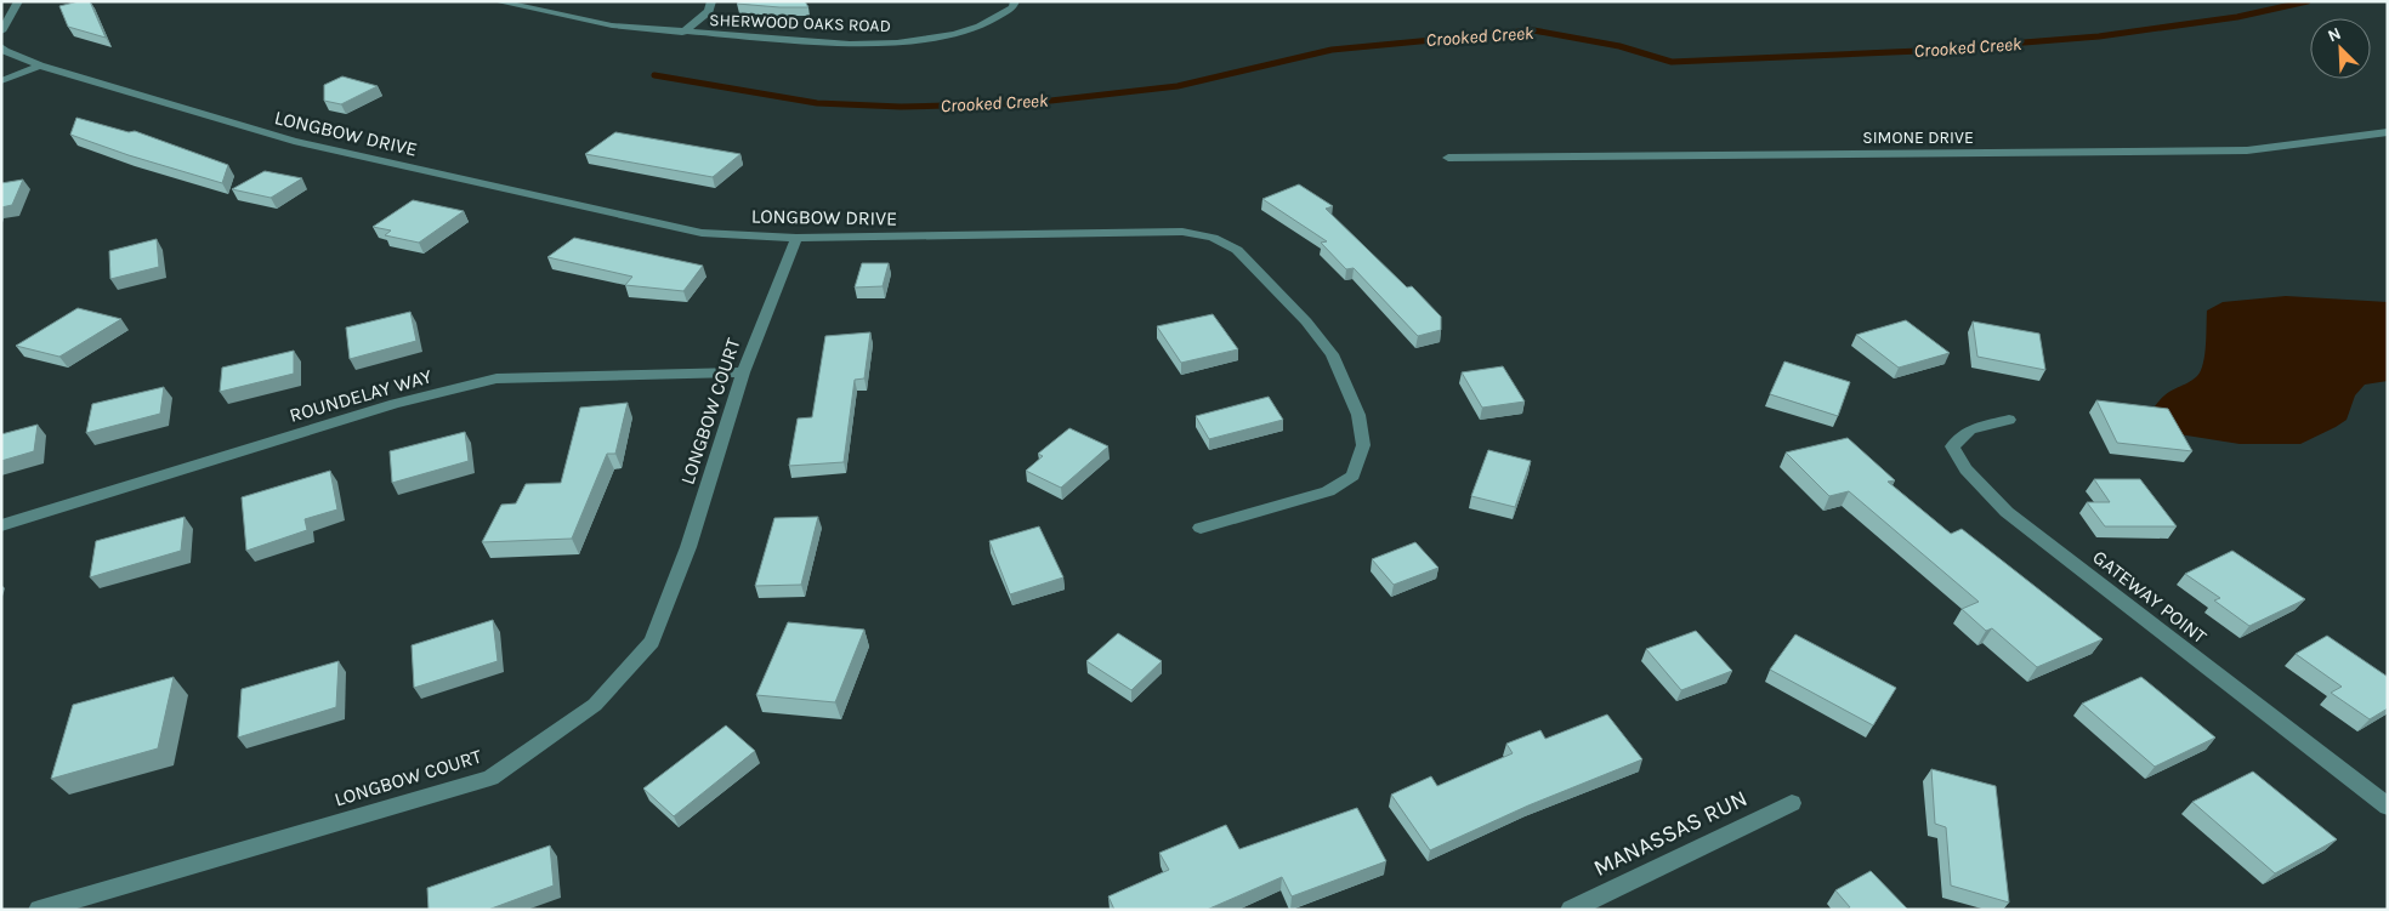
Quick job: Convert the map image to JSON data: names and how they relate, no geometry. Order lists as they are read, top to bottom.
{
  "streets": {
    "street": [
      "SHERWOOD OAKS ROAD",
      "LONGBOW DRIVE",
      "SIMONE DRIVE",
      "ROUNDELAY WAY",
      "LONGBOW COURT",
      "GATEWAY POINT",
      "MANASSAS RUN"
    ]
  },
  "crossings": [
    ["LONGBOW DRIVE", "LONGBOW COURT"],
    ["ROUNDELAY WAY", "LONGBOW COURT"]
  ],
  "water": ["Crooked Creek"],
  "north": "top left"
}
